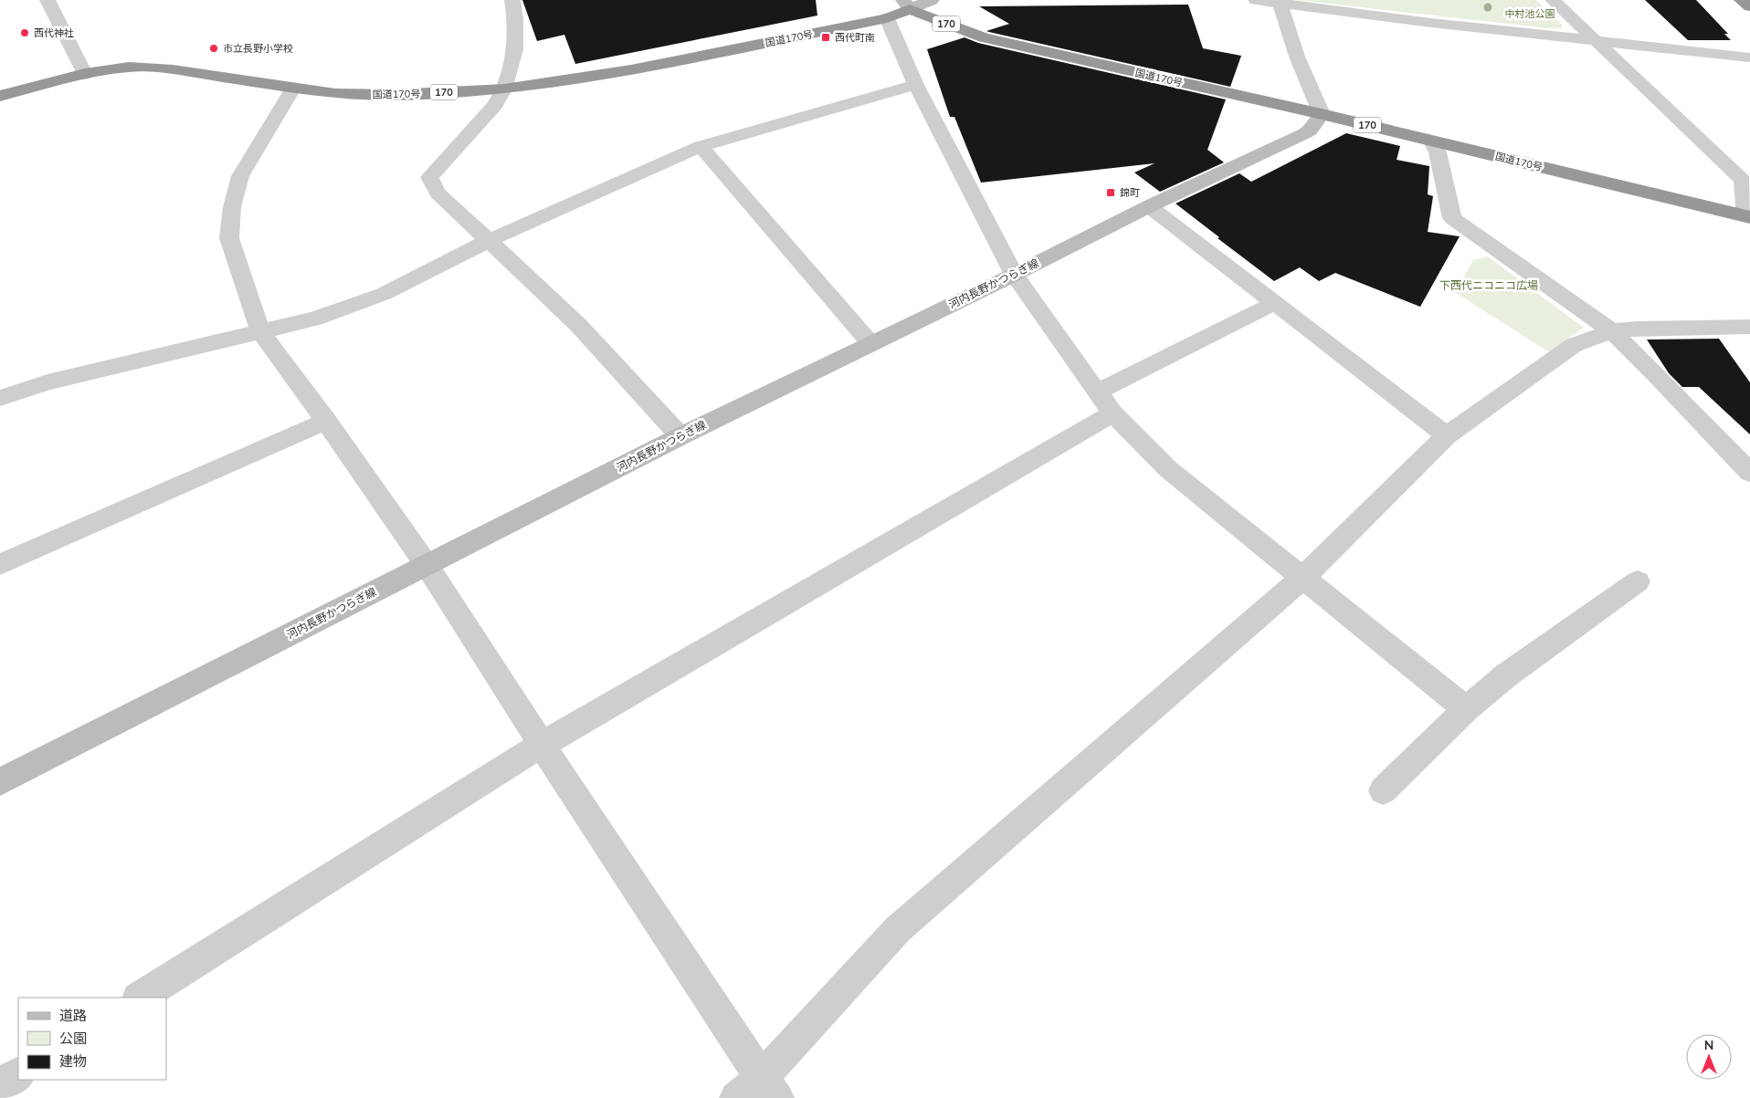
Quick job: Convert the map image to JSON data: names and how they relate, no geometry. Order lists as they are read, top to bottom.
{
  "streets": {
    "highway": ["170", "国道170号"],
    "main road": ["河内長野かつらぎ線"]
  },
  "crossings": [
    ["国道170号", "河内長野かつらぎ線"]
  ],
  "parks": ["中村池公園", "下西代ニコニコ広場"],
  "places": {
    "other": ["西代神社", "市立長野小学校"],
    "transit": ["西代町南", "錦町"]
  },
  "legend": ["道路", "公園", "建物"],
  "north": "top"
}
